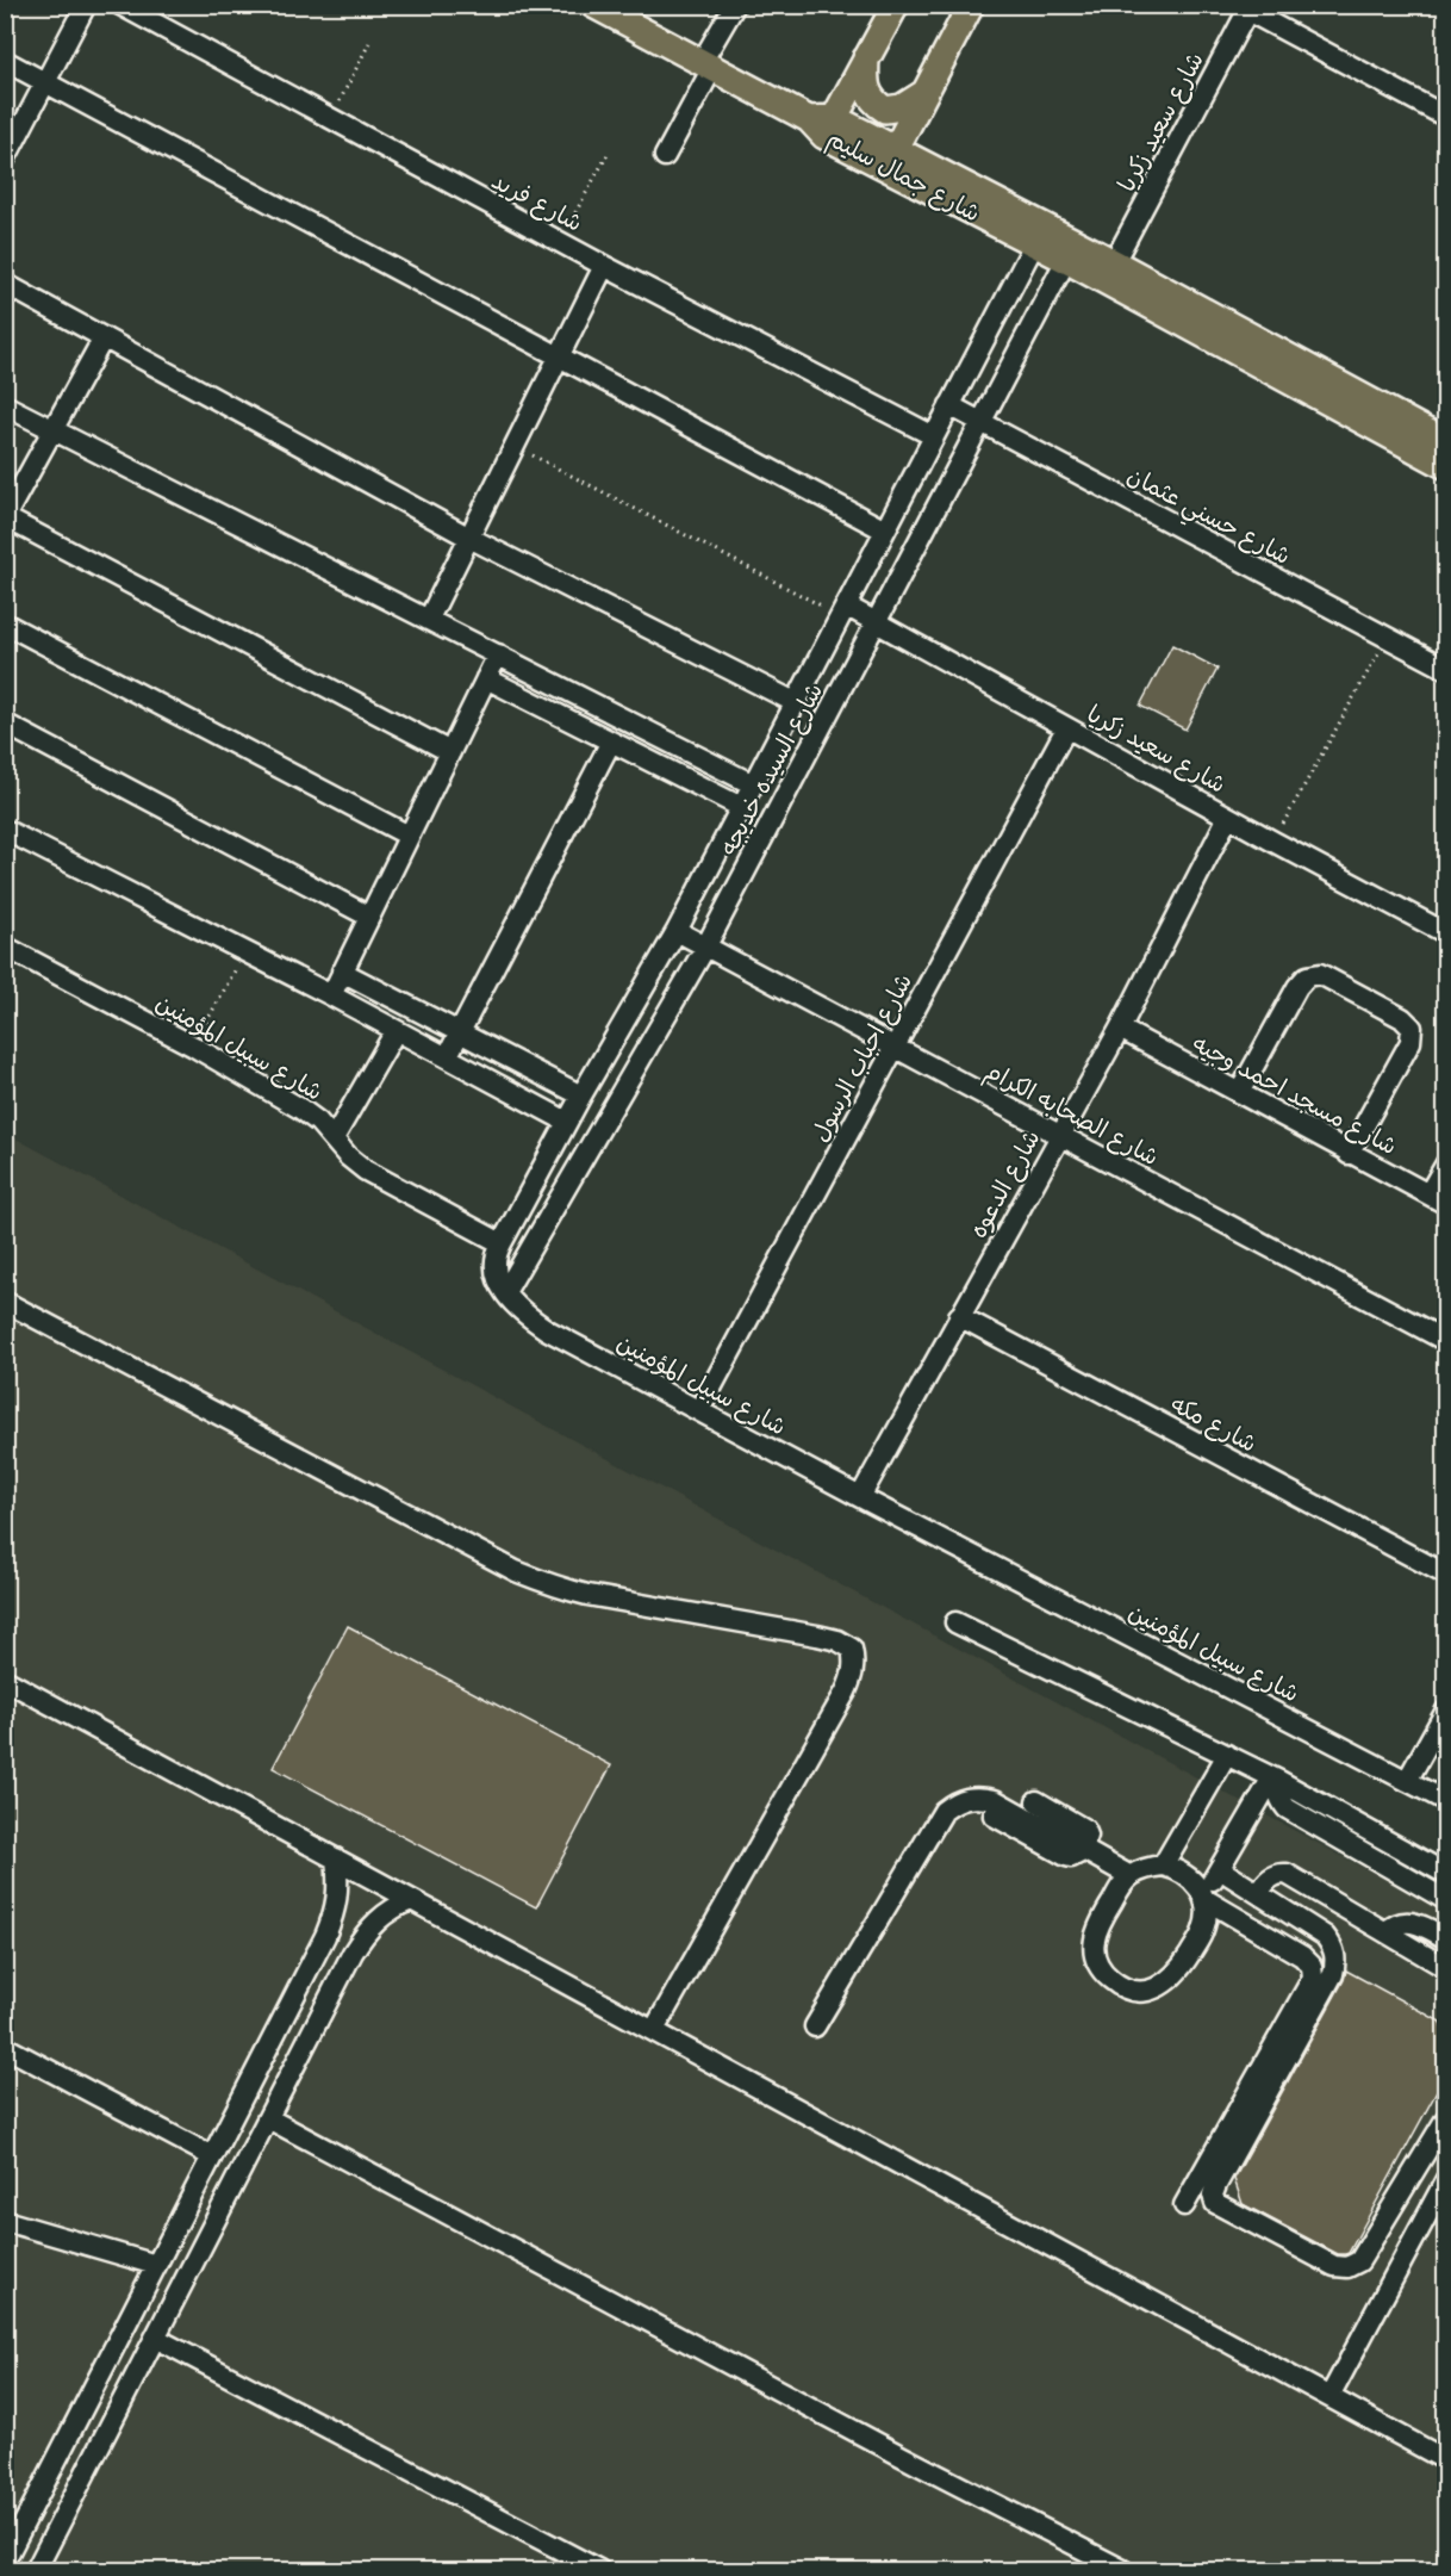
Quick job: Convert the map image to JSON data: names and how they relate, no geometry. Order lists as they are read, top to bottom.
{
  "streets": {
    "main road": ["شارع جمال سليم"],
    "street": [
      "شارع سعيد زكريا",
      "شارع فريد",
      "شارع حسني عثمان",
      "شارع السيده خديجه",
      "شارع سبيل المؤمنين",
      "شارع احباب الرسول",
      "شارع مسجد احمد وجيه",
      "شارع الصحابه الكرام",
      "شارع الدعوه",
      "شارع مكه"
    ]
  },
  "crossings": [
    ["شارع سعيد زكريا", "شارع جمال سليم"],
    ["شارع سعيد زكريا", "شارع السيده خديجه"],
    ["شارع سعيد زكريا", "شارع احباب الرسول"],
    ["شارع سعيد زكريا", "شارع الدعوه"],
    ["شارع جمال سليم", "شارع السيده خديجه"],
    ["شارع فريد", "شارع السيده خديجه"],
    ["شارع حسني عثمان", "شارع السيده خديجه"],
    ["شارع السيده خديجه", "شارع سبيل المؤمنين"],
    ["شارع السيده خديجه", "شارع الصحابه الكرام"],
    ["شارع سبيل المؤمنين", "شارع احباب الرسول"],
    ["شارع سبيل المؤمنين", "شارع الدعوه"],
    ["شارع احباب الرسول", "شارع الصحابه الكرام"],
    ["شارع مسجد احمد وجيه", "شارع الدعوه"],
    ["شارع الصحابه الكرام", "شارع الدعوه"],
    ["شارع الدعوه", "شارع مكه"]
  ]
}
